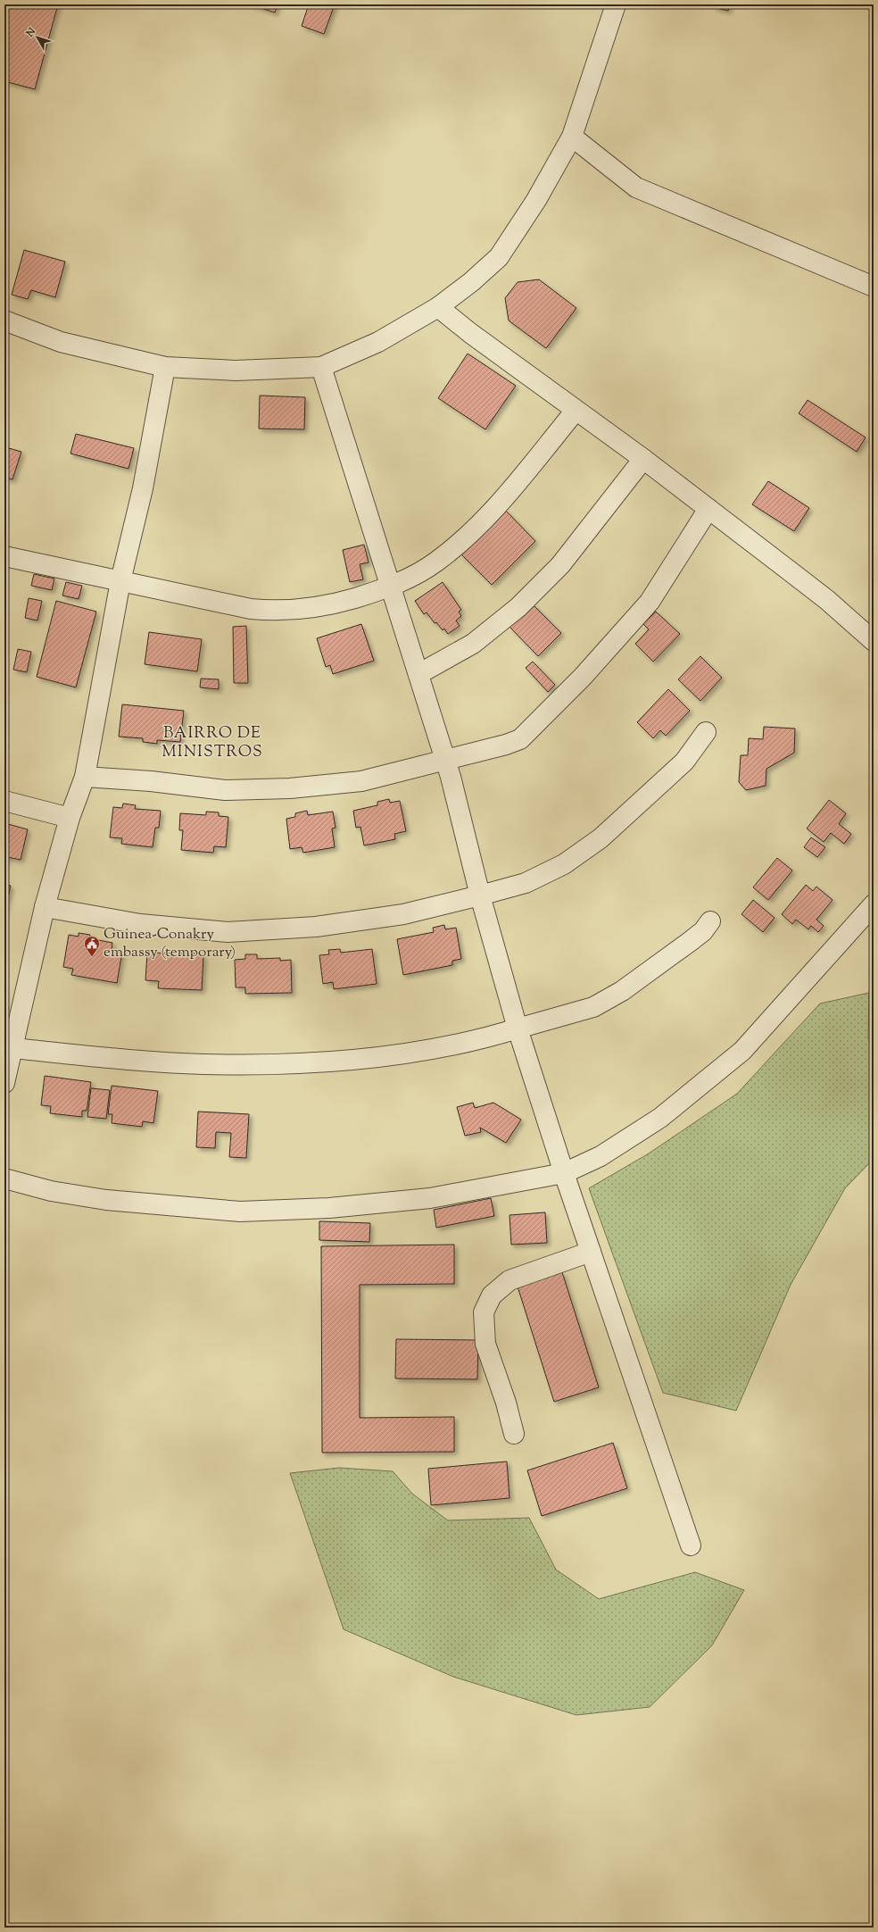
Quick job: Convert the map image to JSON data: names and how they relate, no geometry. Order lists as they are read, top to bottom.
{
  "districts": ["BAIRRO DE MINISTROS"],
  "places": {
    "public building": ["Guinea-Conakry embassy (temporary)"]
  },
  "north": "top left"
}
